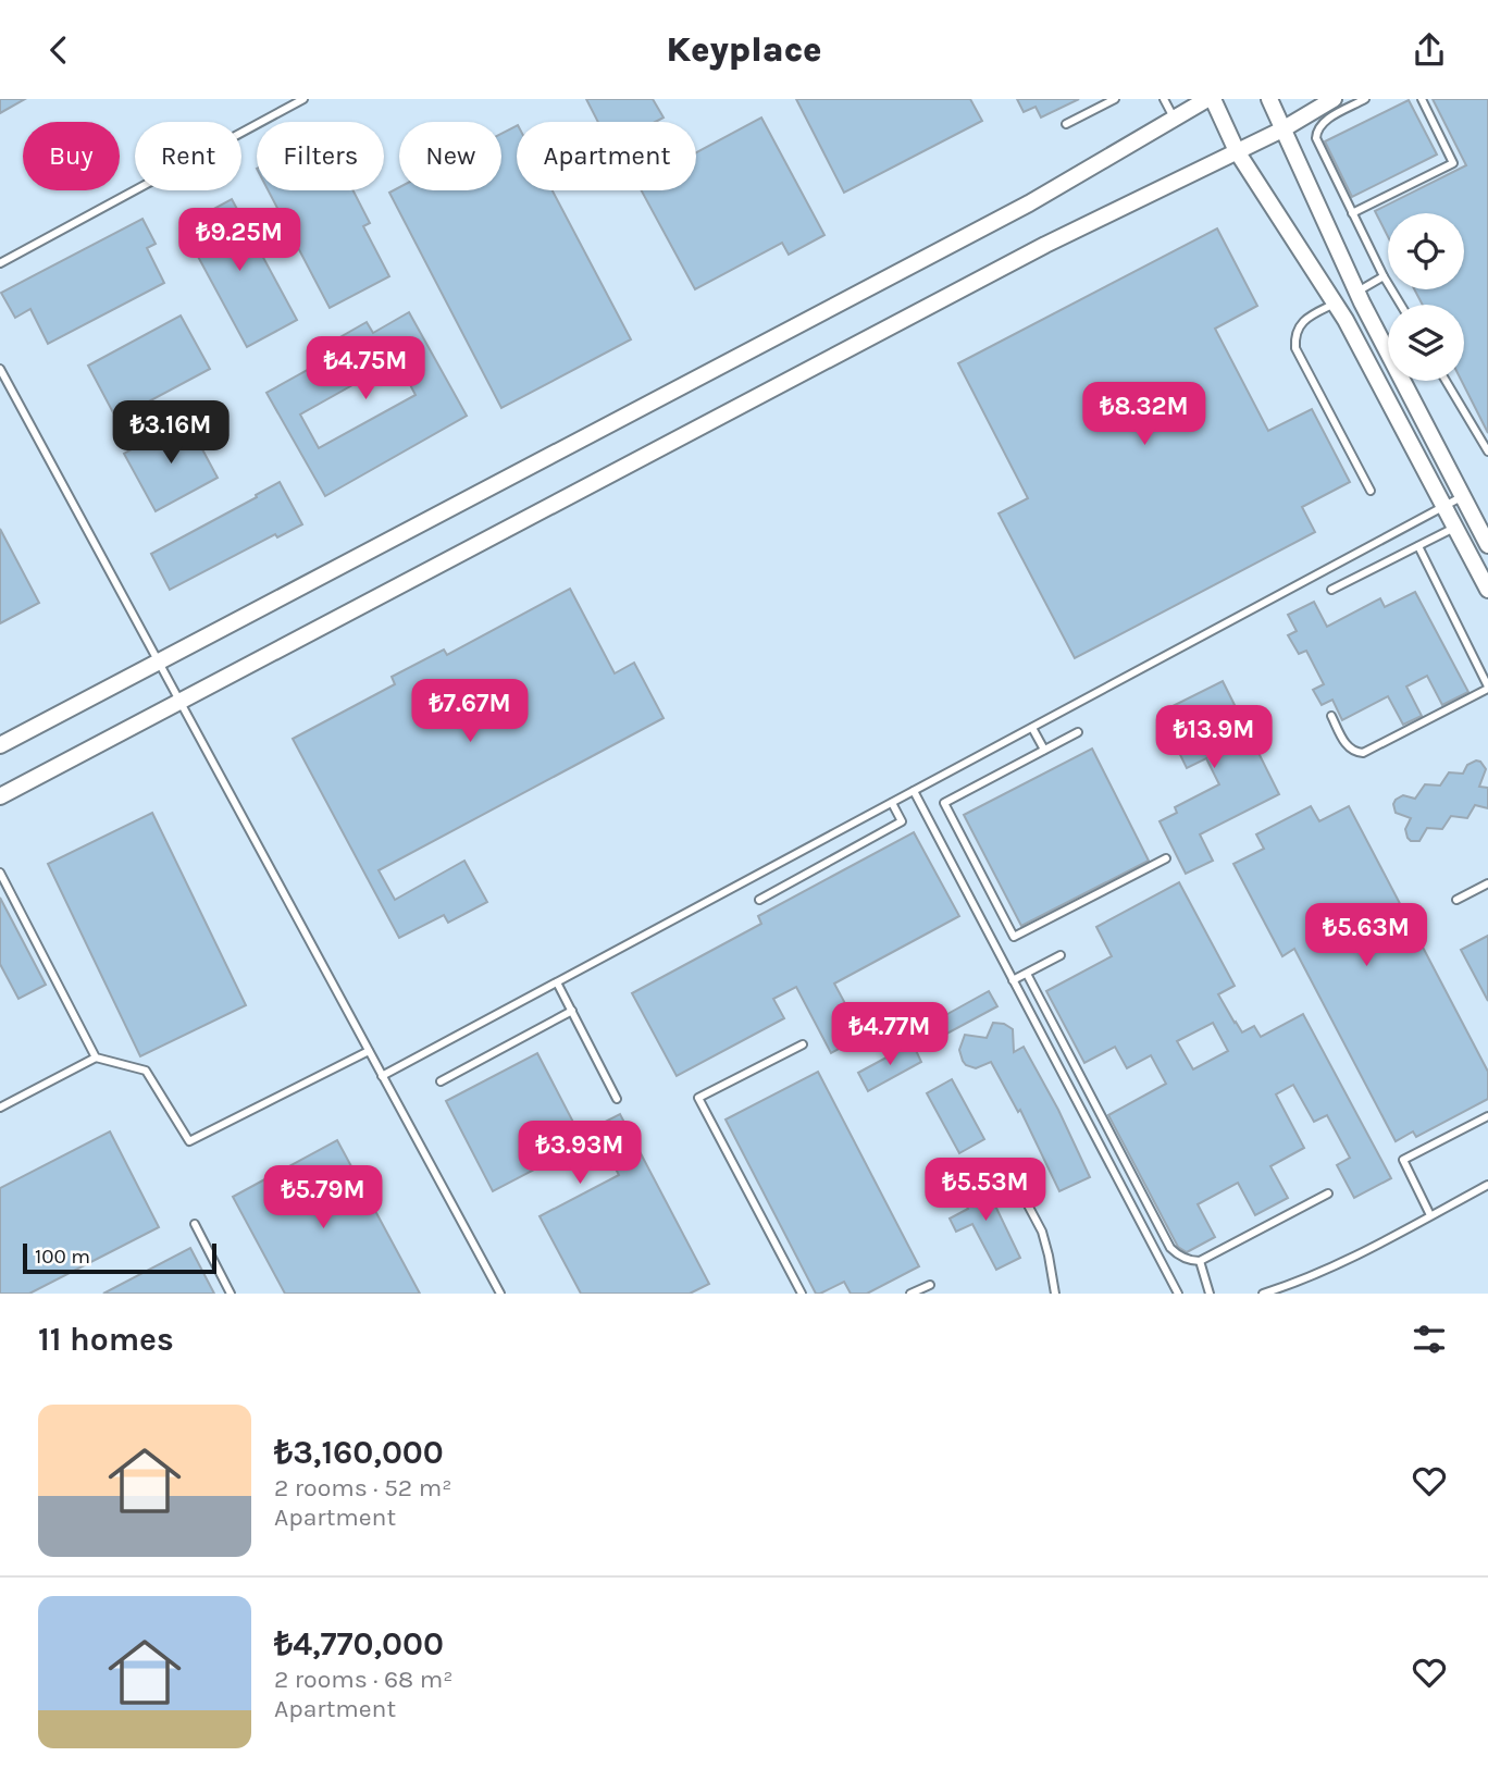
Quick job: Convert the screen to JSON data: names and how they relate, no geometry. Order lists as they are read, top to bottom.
{
  "scale_bar": "100 m",
  "page": {
    "header": "Keyplace",
    "chip": [
      "Buy",
      "Rent",
      "Filters",
      "New",
      "Apartment"
    ],
    "price": [
      "₺9.25M",
      "₺4.75M",
      "₺8.32M",
      "₺3.16M",
      "₺7.67M",
      "₺13.9M",
      "₺5.63M",
      "₺4.77M",
      "₺3.93M",
      "₺5.53M",
      "₺5.79M"
    ],
    "scale": "100 m",
    "heading": "11 homes",
    "list": [
      {
        "name": "₺3,160,000",
        "note": "2 rooms · 52 m² · Apartment"
      },
      {
        "name": "₺4,770,000",
        "note": "2 rooms · 68 m² · Apartment"
      }
    ]
  }
}
